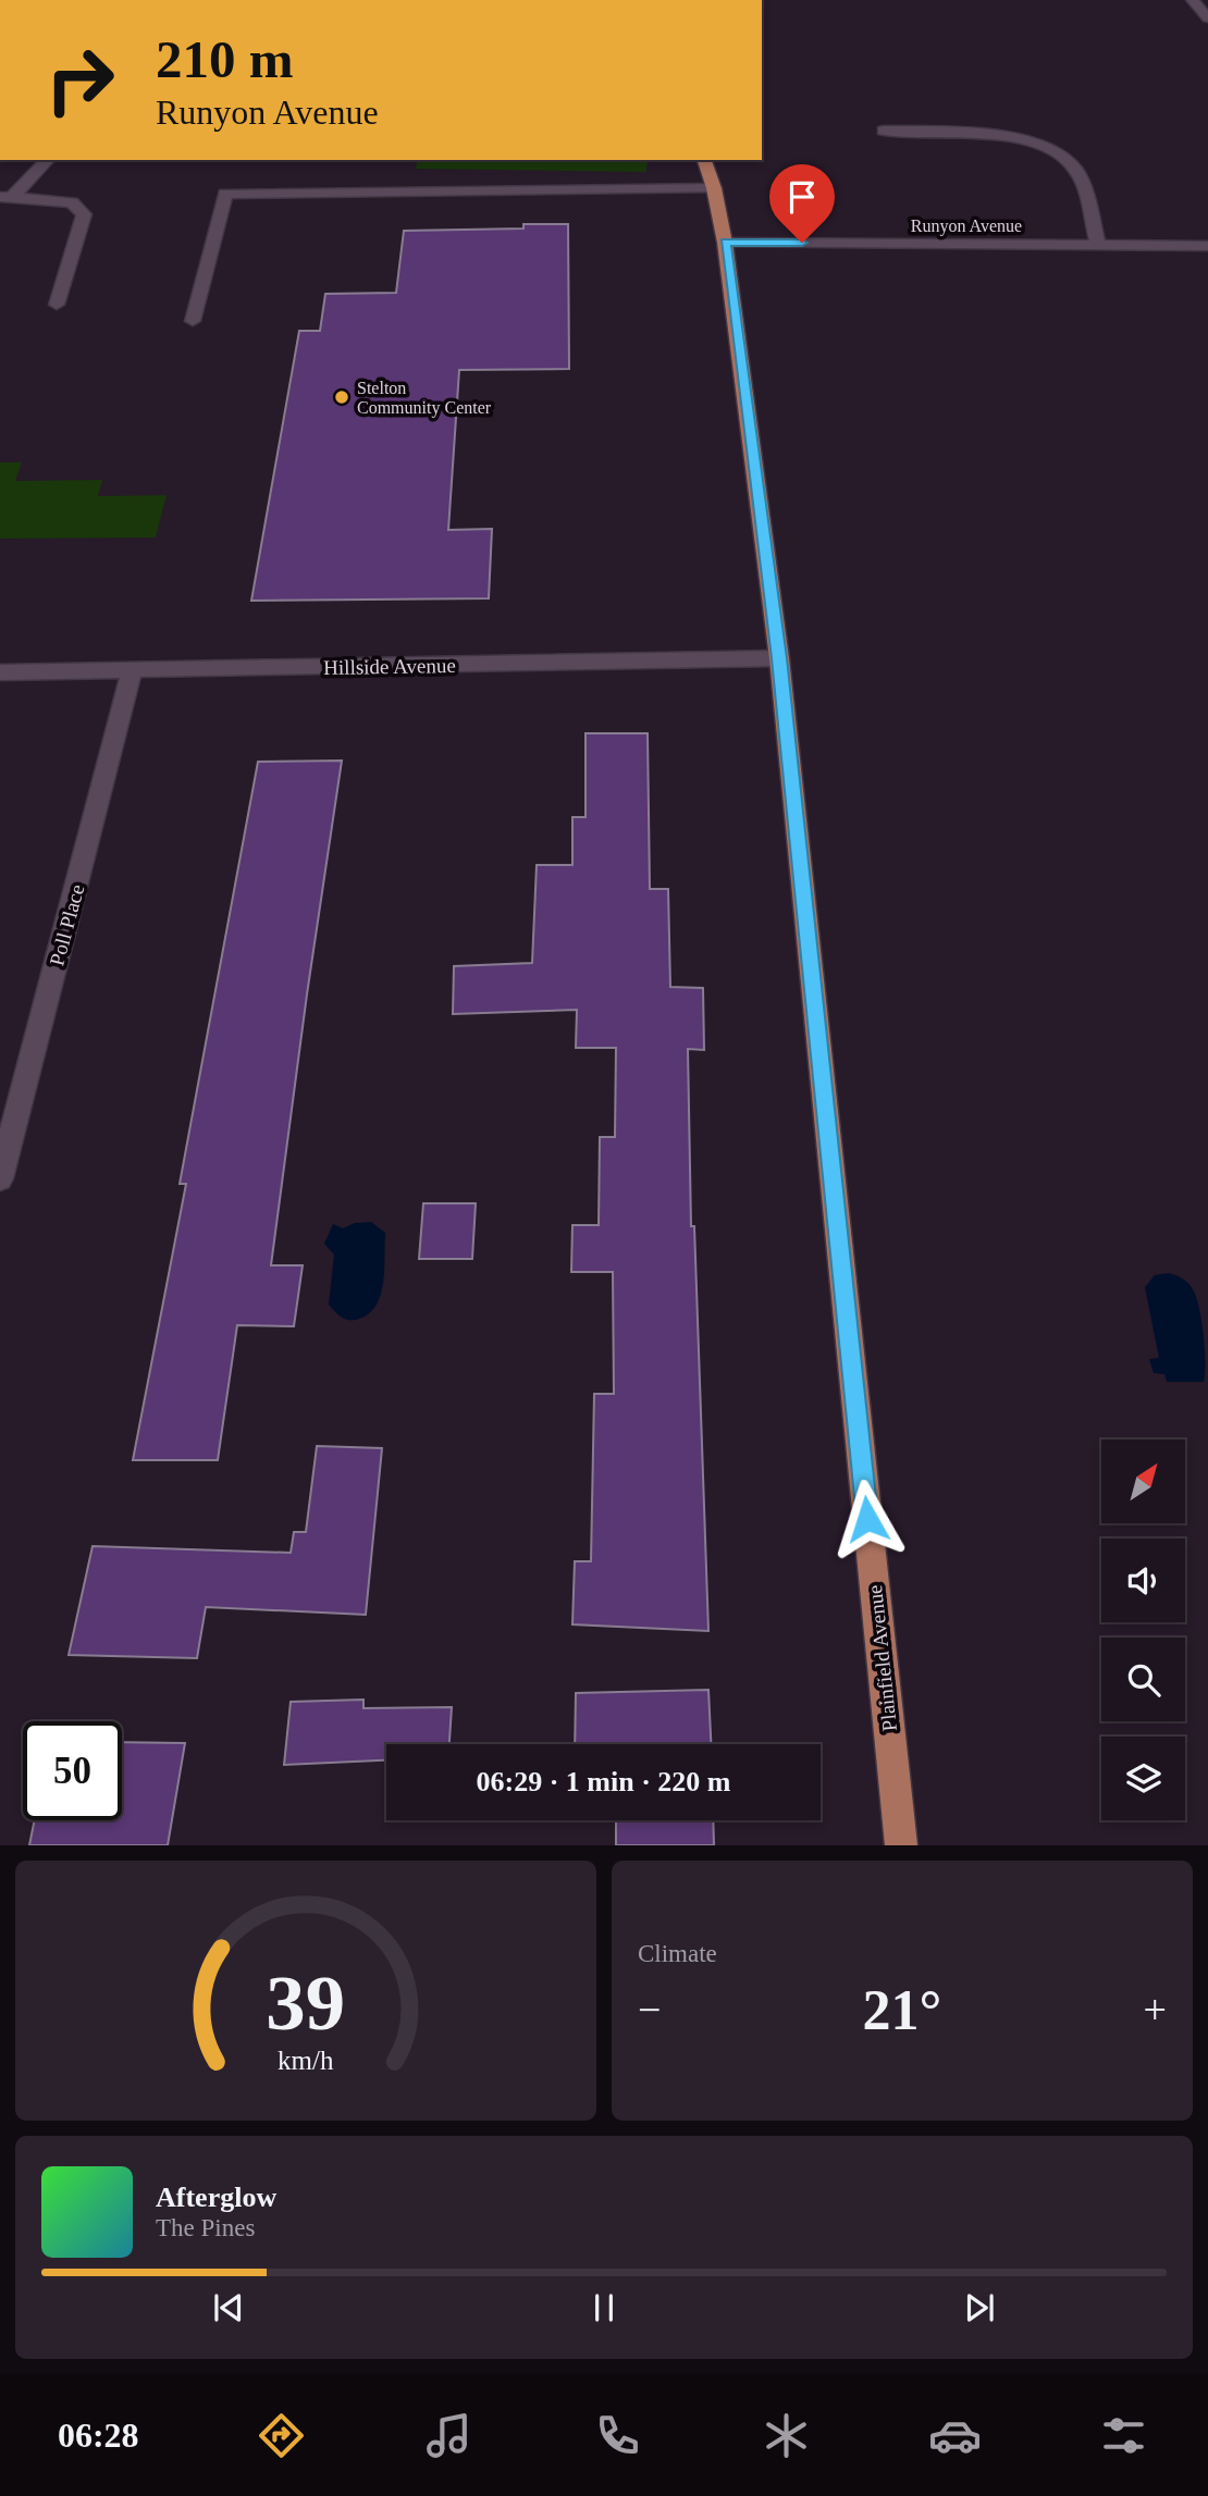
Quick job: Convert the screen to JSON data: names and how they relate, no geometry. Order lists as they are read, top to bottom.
{
  "streets": {
    "main road": ["Plainfield Avenue"],
    "street": ["Runyon Avenue", "Hillside Avenue", "Poll Place"]
  },
  "crossings": [
    ["Runyon Avenue", "Plainfield Avenue"],
    ["Hillside Avenue", "Poll Place"],
    ["Hillside Avenue", "Plainfield Avenue"]
  ],
  "places": ["Stelton Community Center"],
  "north": "top right",
  "page": {
    "turn": ["210 m", "Runyon Avenue"],
    "limit": "50",
    "trip": "06:29 · 1 min · 220 m",
    "tile": "Climate",
    "heat": ["−", "21°", "+"],
    "song": ["Afterglow", "The Pines"],
    "tabs": "06:28",
    "gauge": ["39", "km/h"]
  }
}
